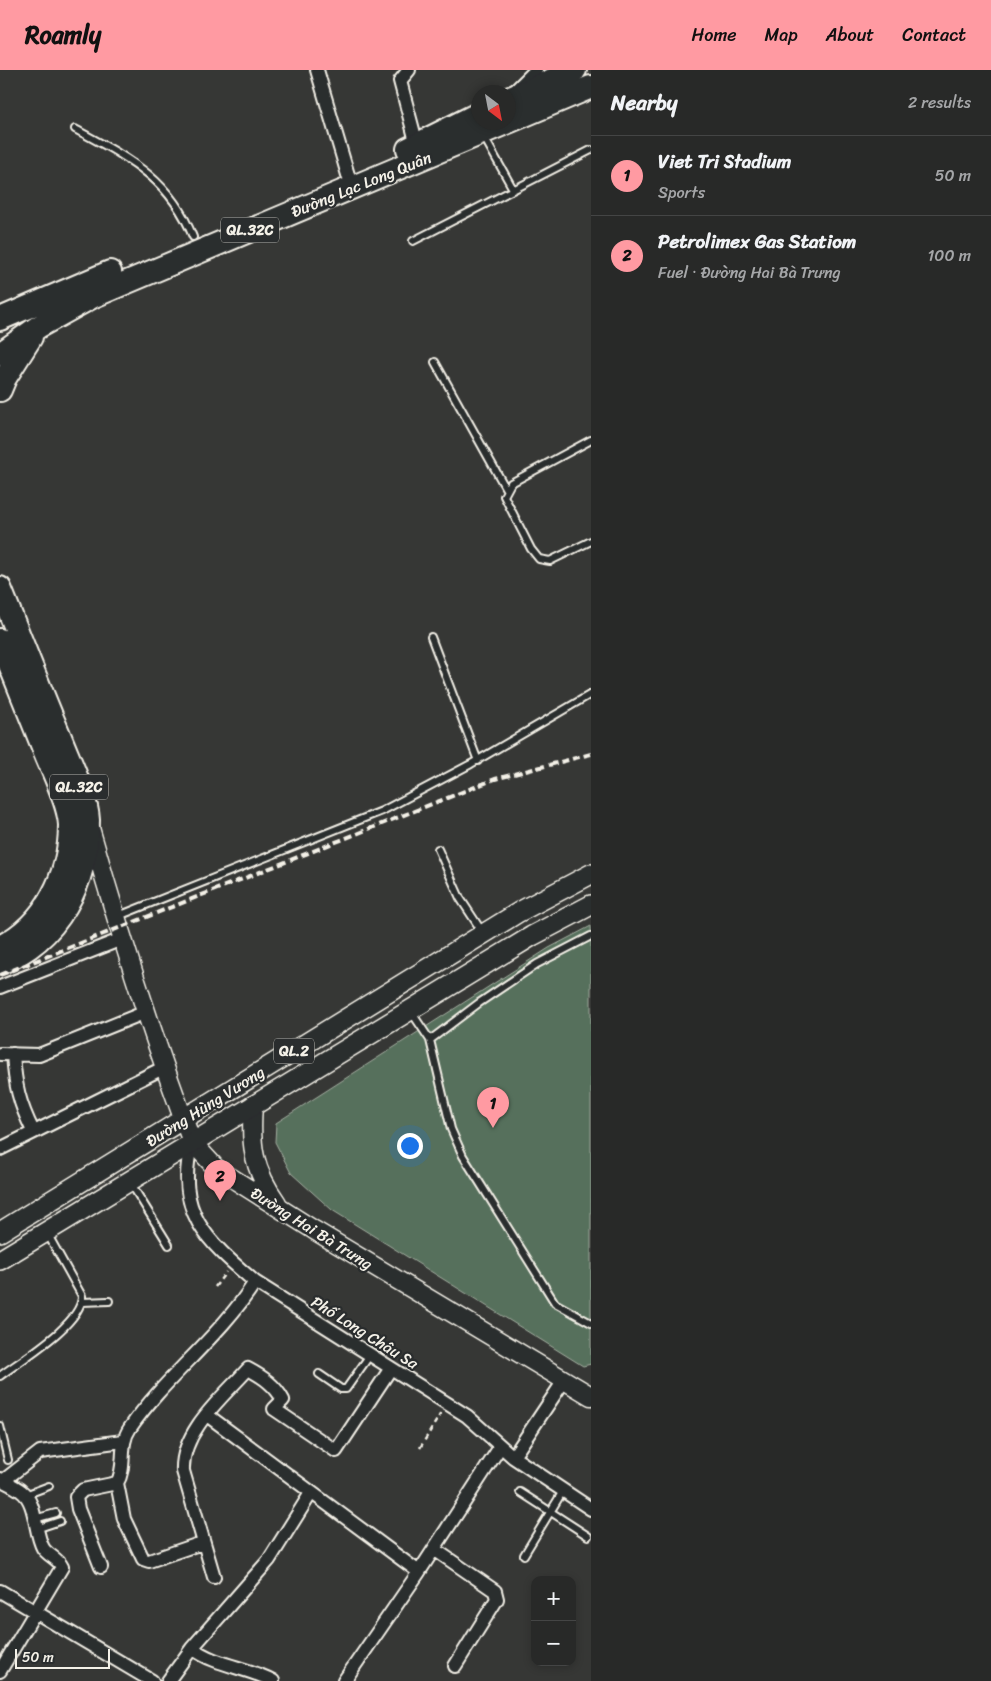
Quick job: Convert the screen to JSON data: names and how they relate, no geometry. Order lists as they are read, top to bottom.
{
  "streets": {
    "highway": ["Đường Lạc Long Quân", "QL.32C"],
    "main road": ["QL.2", "Đường Hùng Vương"],
    "street": ["Đường Hai Bà Trưng", "Phố Long Châu Sa"]
  },
  "crossings": [
    ["QL.32C", "Đường Hai Bà Trưng"],
    ["Đường Hùng Vương", "Đường Hai Bà Trưng"],
    ["Đường Hùng Vương", "Phố Long Châu Sa"],
    ["Đường Hai Bà Trưng", "Phố Long Châu Sa"]
  ],
  "scale_bar": "50 m",
  "north": "bottom right",
  "page": {
    "header": "Roamly",
    "nav": [
      "Home",
      "Map",
      "About",
      "Contact"
    ],
    "heading": ["Nearby", "2 results"],
    "list": [
      {
        "mark": "1",
        "name": "Viet Tri Stadium",
        "note": "Sports",
        "value": "50 m"
      },
      {
        "mark": "2",
        "name": "Petrolimex Gas Statiom",
        "note": "Fuel · Đường Hai Bà Trưng",
        "value": "100 m"
      }
    ],
    "pins": ["1", "2"],
    "map_buttons": ["+", "−"],
    "scale": "50 m"
  }
}
